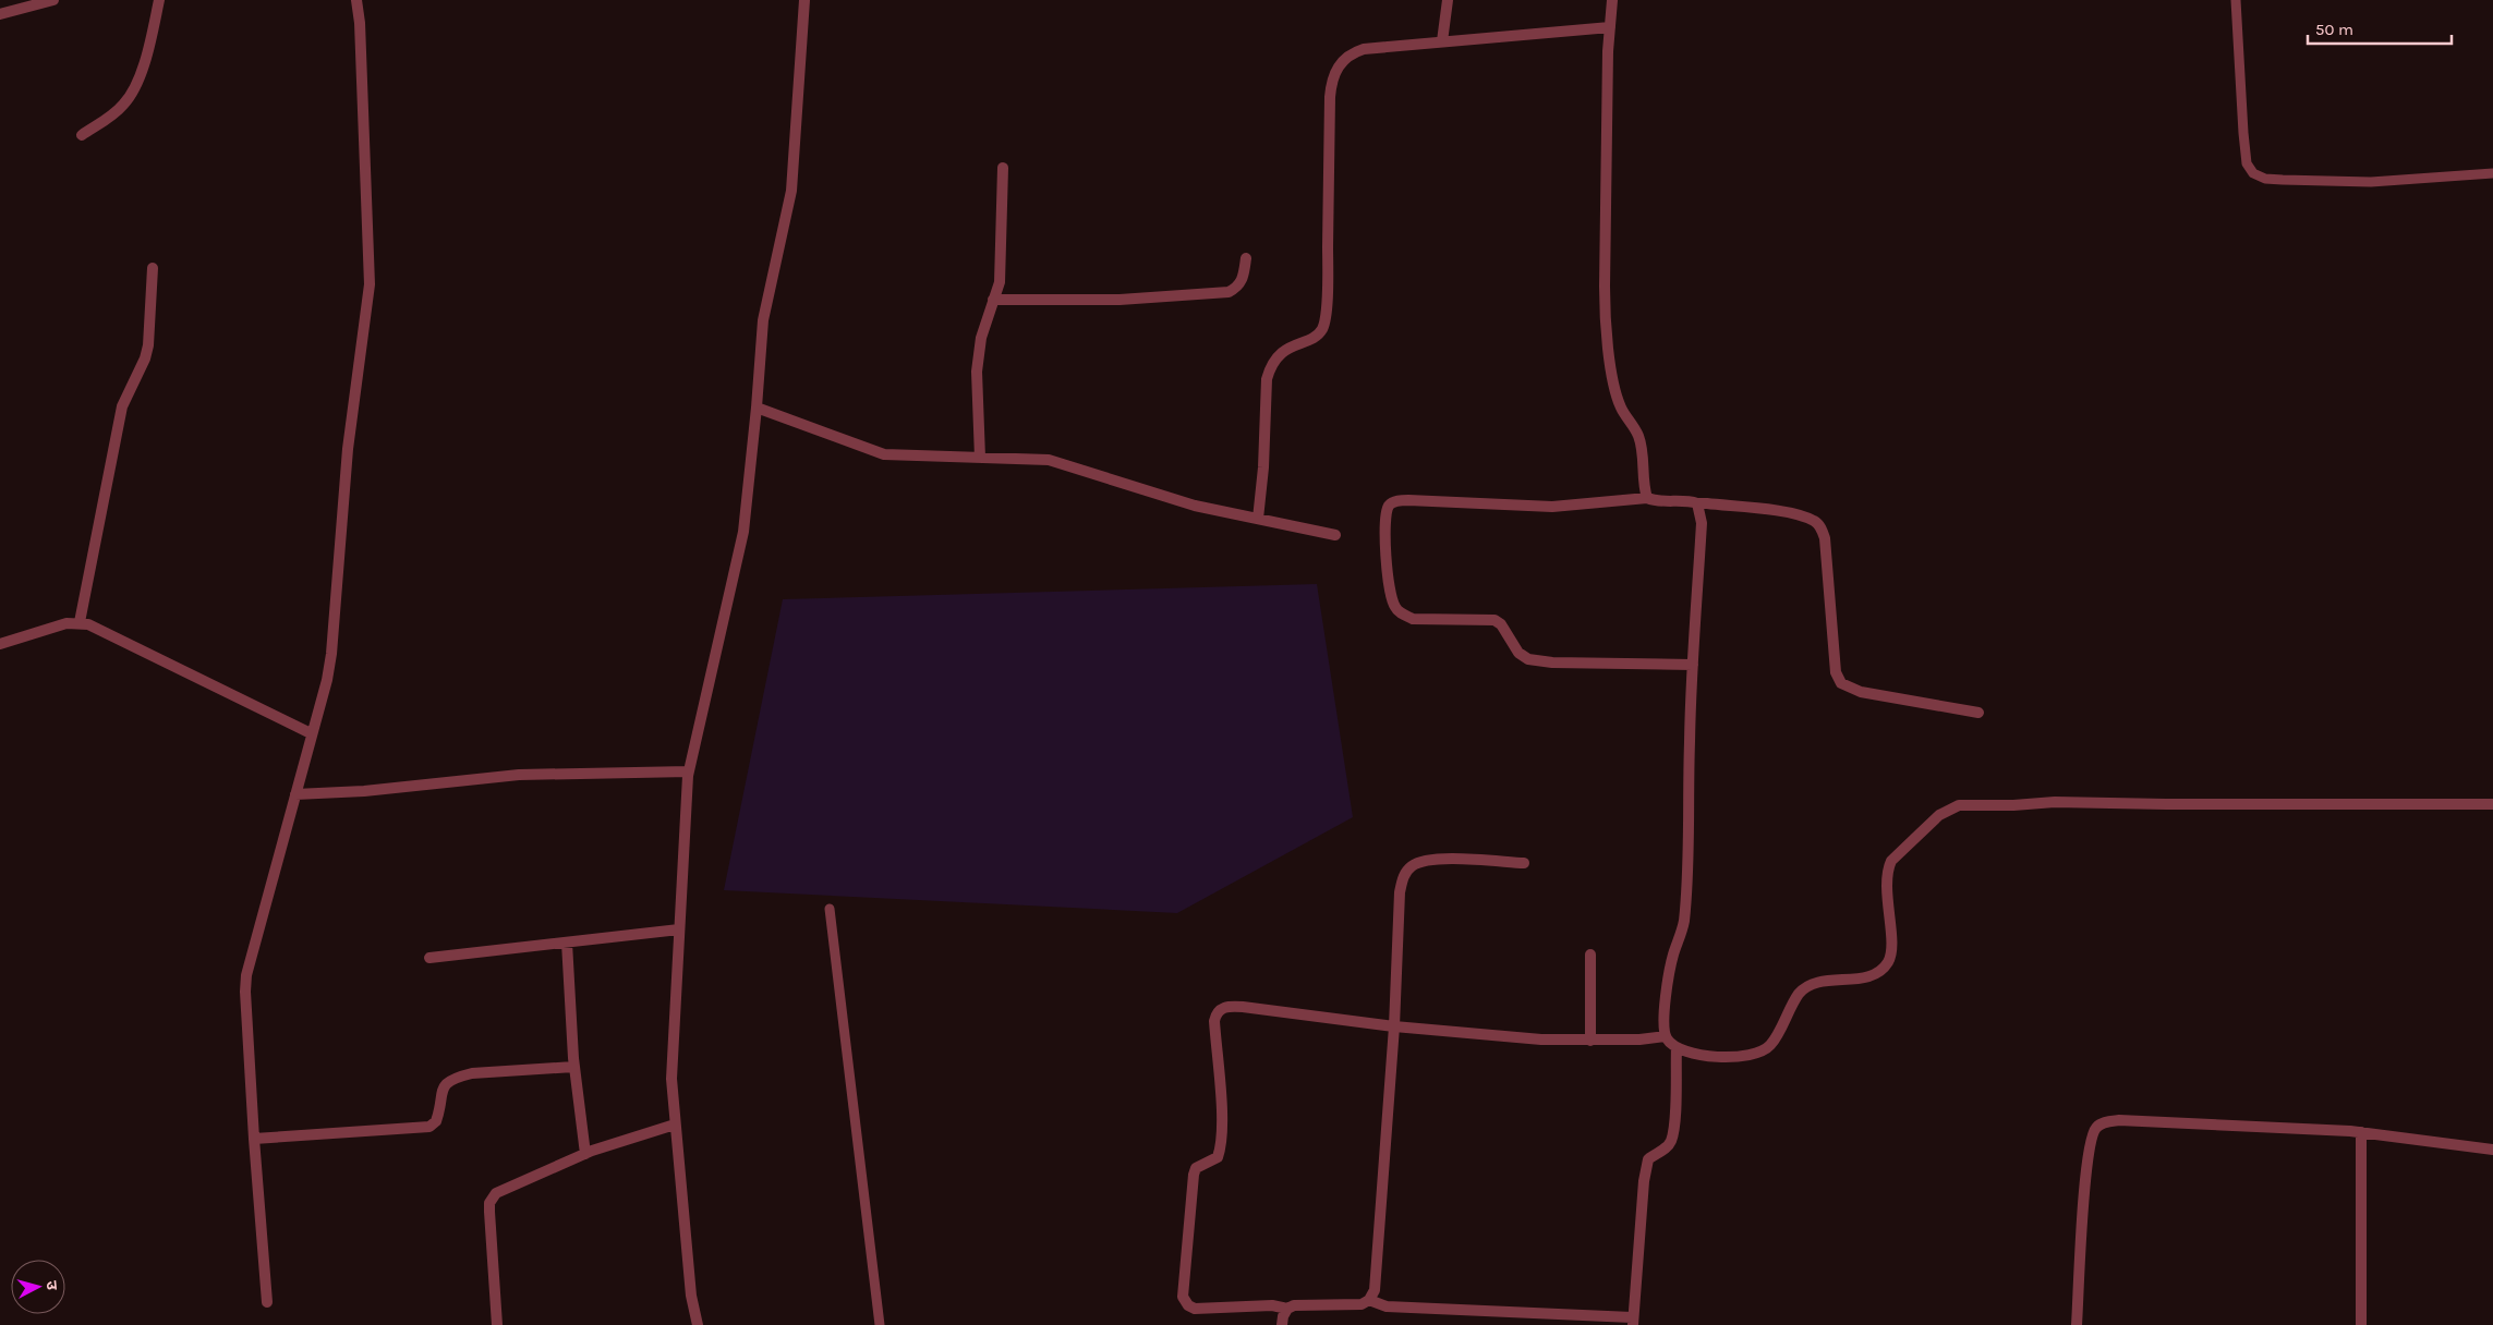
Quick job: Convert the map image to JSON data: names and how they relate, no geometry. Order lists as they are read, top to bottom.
{
  "scale_bar": "50 m",
  "north": "right"
}
